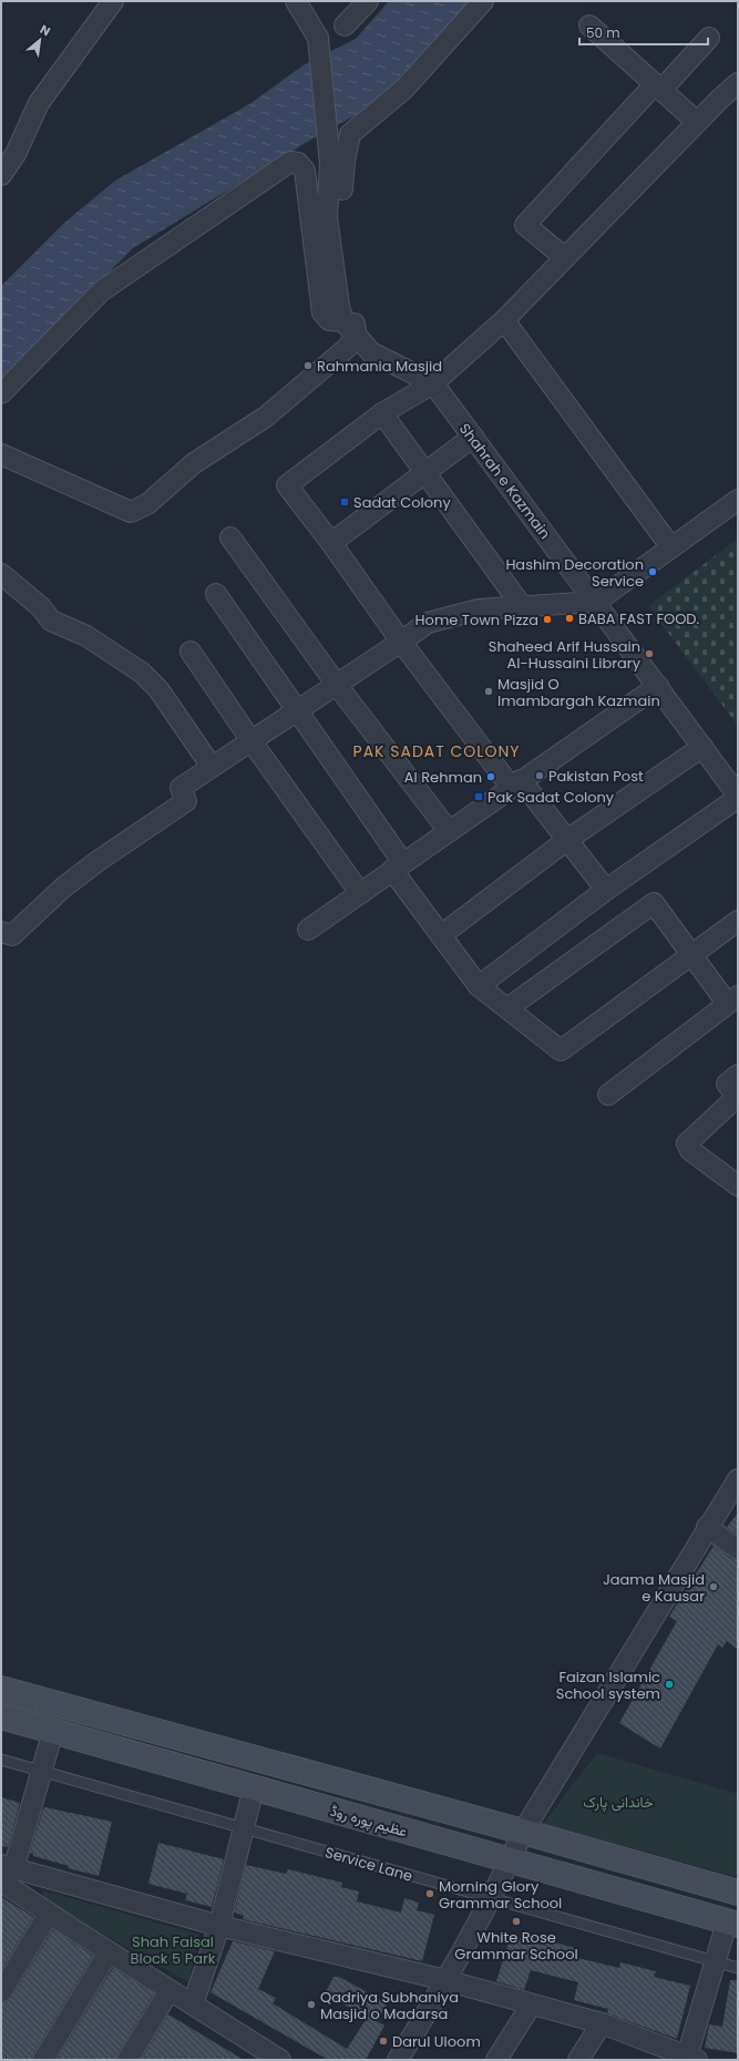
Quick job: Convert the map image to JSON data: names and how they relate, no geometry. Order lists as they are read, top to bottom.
{
  "streets": {
    "main road": ["عظیم پورہ روڈ"],
    "street": ["Shahrah e Kazmain"],
    "lane": ["Service Lane"]
  },
  "districts": ["PAK SADAT COLONY"],
  "parks": ["خاندانی پارک", "Shah Faisal Block 5 Park"],
  "places": {
    "other": [
      "Rahmania Masjid",
      "Hashim Decoration Service",
      "BABA FAST FOOD.",
      "Home Town Pizza",
      "Shaheed Arif Hussain Al-Hussaini Library",
      "Masjid O Imambargah Kazmain",
      "Pakistan Post",
      "Al Rehman",
      "Jaama Masjid e Kausar",
      "Faizan Islamic School system",
      "Morning Glory Grammar School",
      "White Rose Grammar School",
      "Qadriya Subhaniya Masjid o Madarsa",
      "Darul Uloom"
    ],
    "transit": ["Sadat Colony", "Pak Sadat Colony"]
  },
  "scale_bar": "50 m",
  "north": "top right"
}
